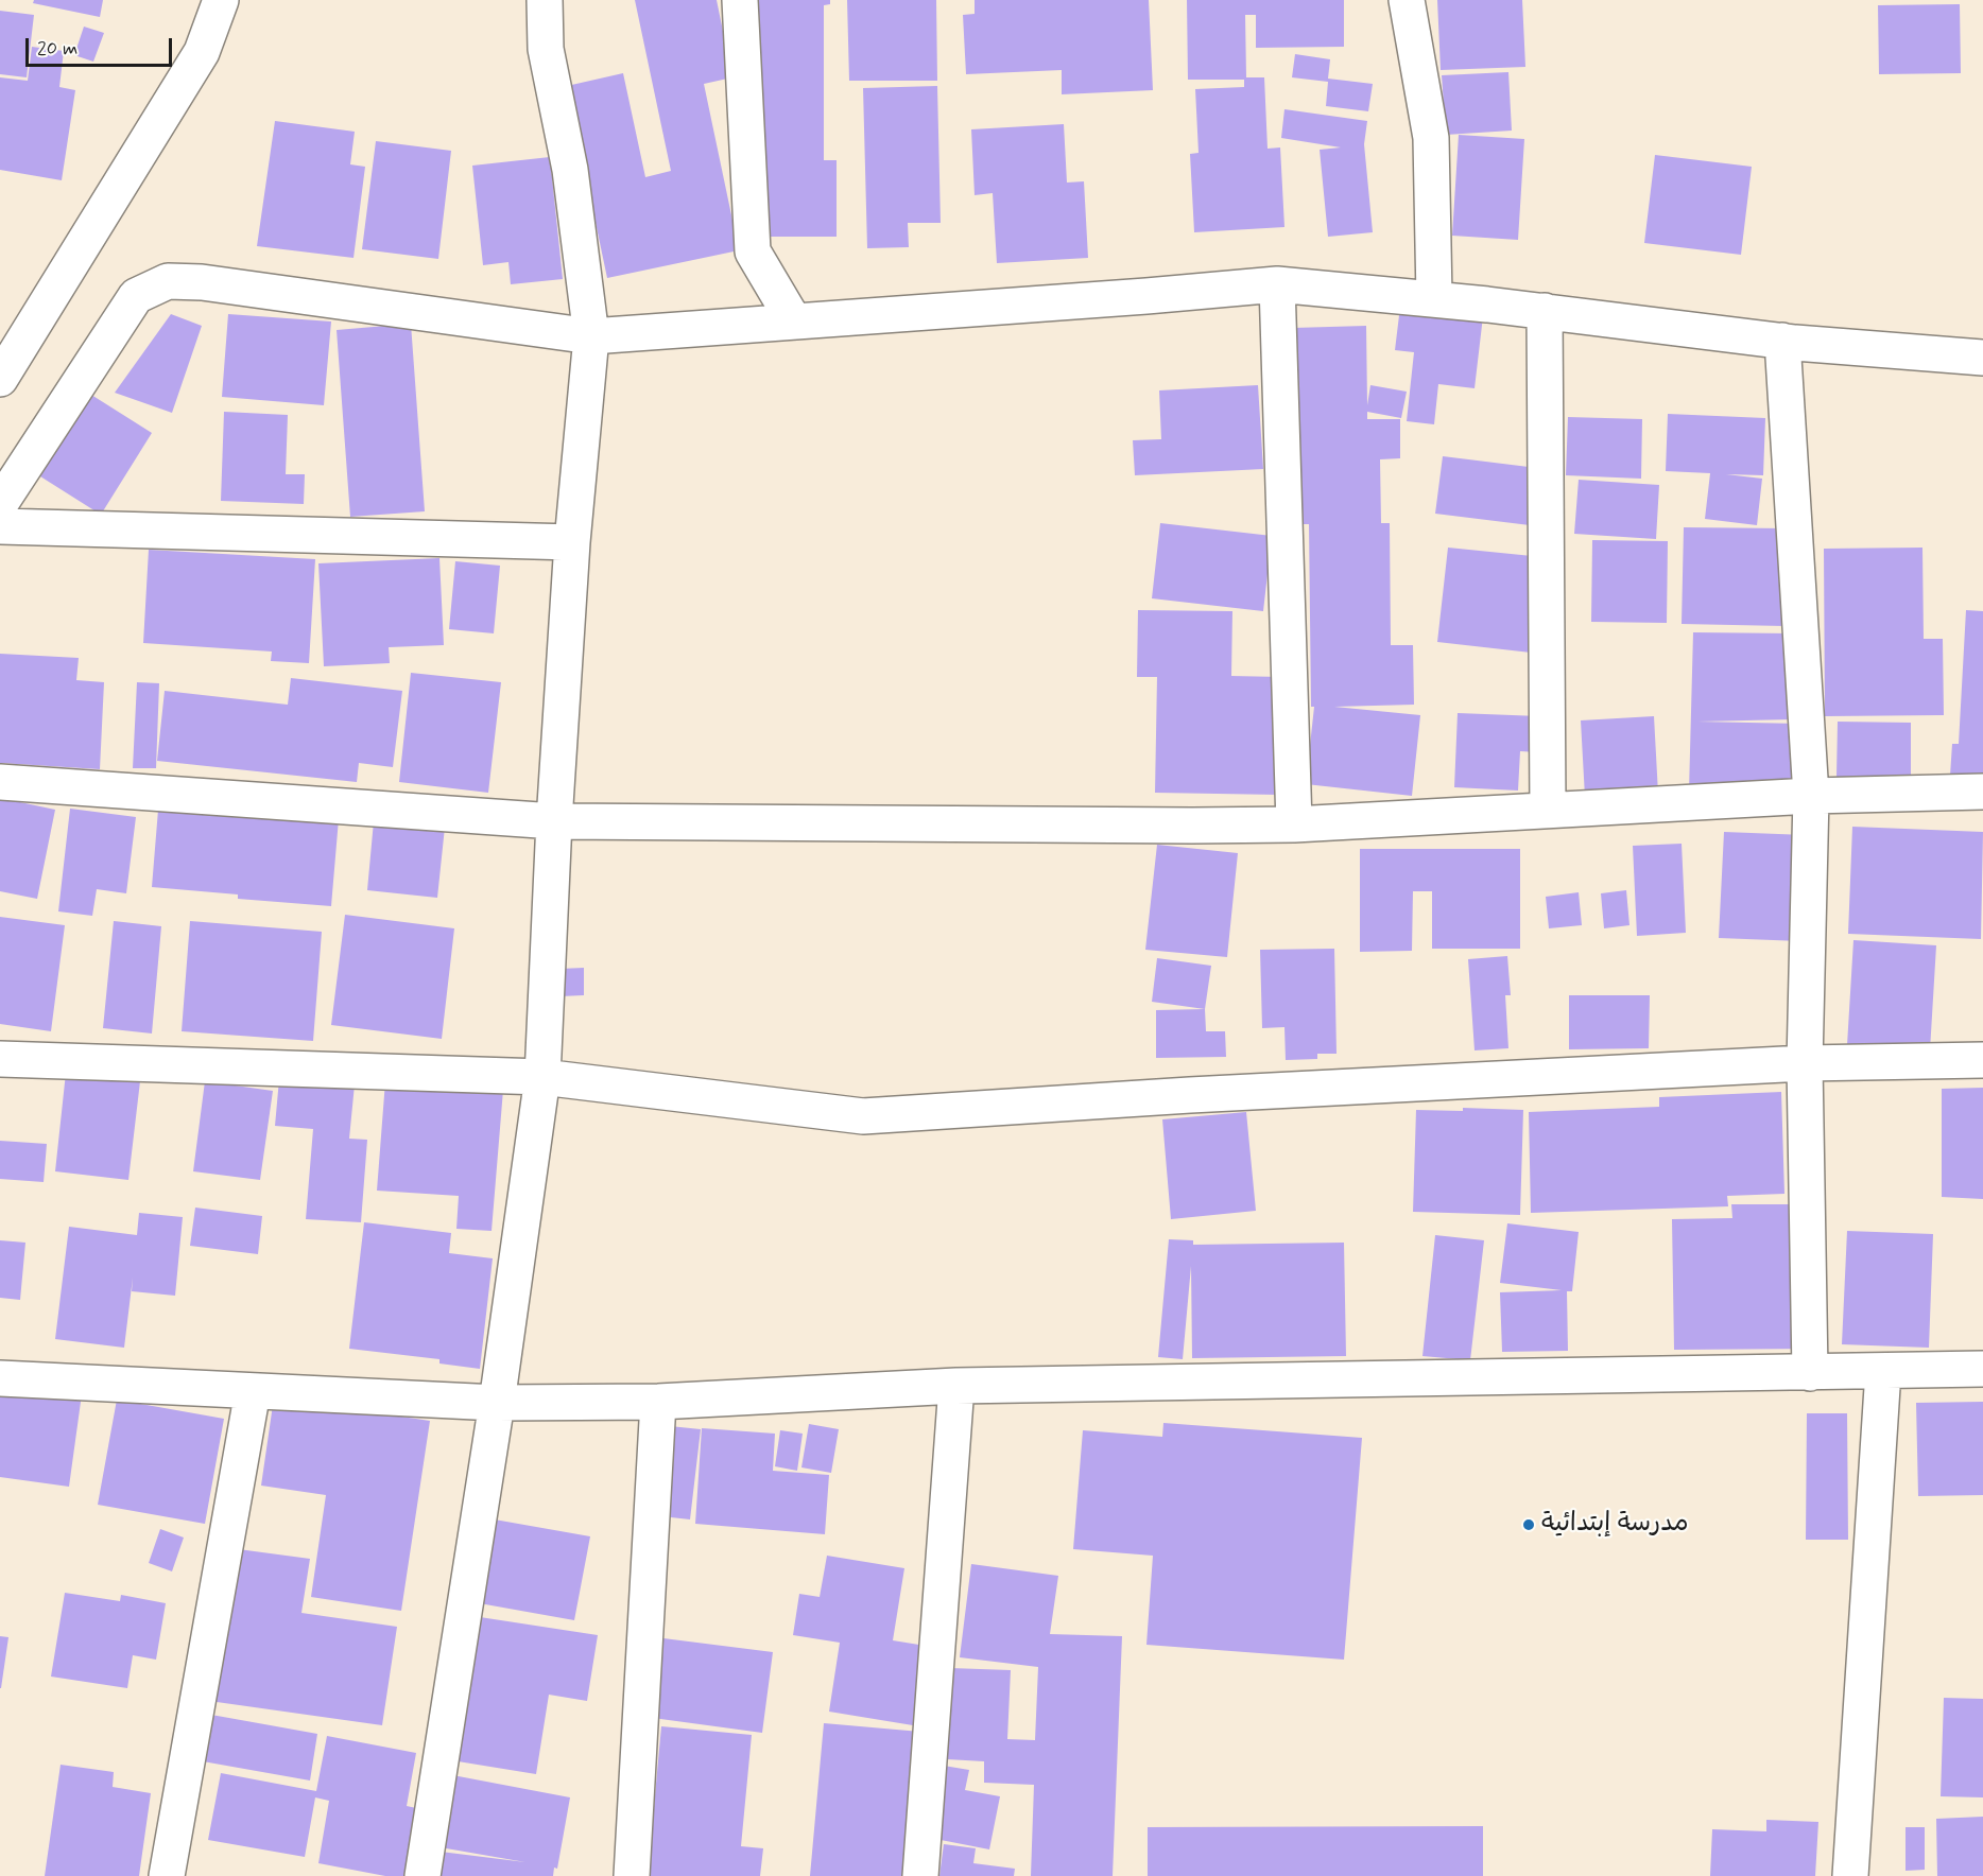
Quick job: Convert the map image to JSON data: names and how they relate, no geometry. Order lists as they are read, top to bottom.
{
  "places": ["مدرسة إبتدائية"],
  "scale_bar": "20 m"
}
